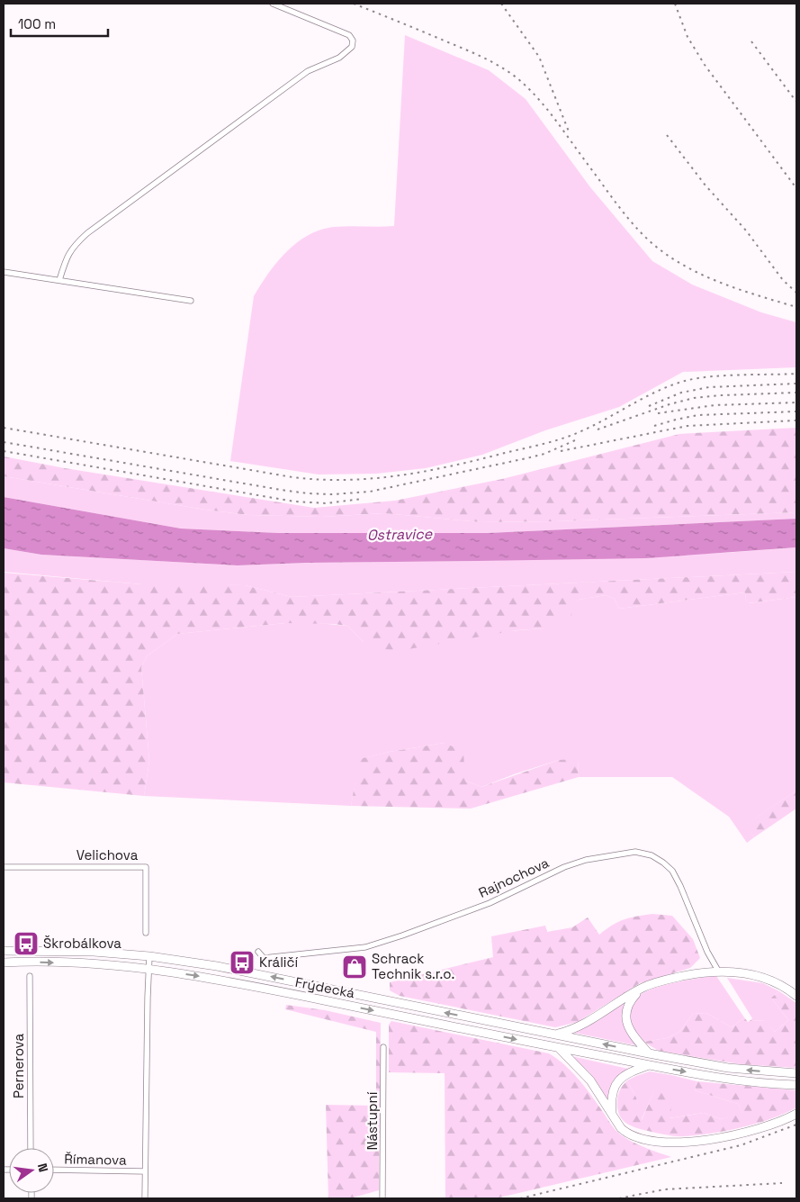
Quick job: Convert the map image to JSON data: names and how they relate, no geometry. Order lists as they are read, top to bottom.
{
  "streets": {
    "main road": ["Frýdecká"],
    "street": [
      "Velichova",
      "Rajnochova",
      "Pernerova",
      "Nástupní",
      "Římanova"
    ]
  },
  "water": ["Ostravice"],
  "places": {
    "bus stop": ["Škrobálkova", "Králičí"],
    "shop": ["Schrack Technik s.r.o."]
  },
  "scale_bar": "100 m",
  "north": "right"
}
